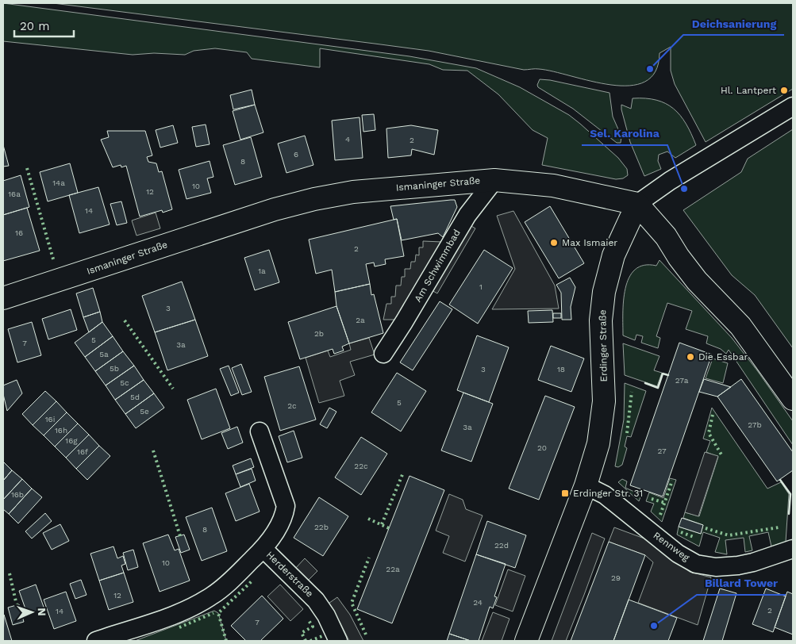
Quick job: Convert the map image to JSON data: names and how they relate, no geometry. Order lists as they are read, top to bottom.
{
  "streets": {
    "street": [
      "Ismaninger Straße",
      "Am Schwimmbad",
      "Erdinger Straße",
      "Rennweg",
      "Herderstraße"
    ]
  },
  "crossings": [
    ["Ismaninger Straße", "Am Schwimmbad"],
    ["Ismaninger Straße", "Erdinger Straße"],
    ["Erdinger Straße", "Rennweg"]
  ],
  "places": {
    "other": [
      "Deichsanierung",
      "Hl. Lantpert",
      "Sel. Karolina",
      "Max Ismaier",
      "Die Essbar",
      "Billard Tower"
    ],
    "transit": ["Erdinger Str. 31"]
  },
  "house_numbers": [
    "4",
    "2",
    "6",
    "8",
    "14a",
    "10",
    "12",
    "16a",
    "14",
    "16",
    "2",
    "1a",
    "1",
    "3",
    "2a",
    "2b",
    "5",
    "7",
    "3a",
    "5a",
    "5b",
    "3",
    "18",
    "27a",
    "5c",
    "5d",
    "5",
    "2c",
    "5e",
    "16i",
    "27b",
    "3a",
    "16h",
    "16g",
    "20",
    "27",
    "16f",
    "22c",
    "16b",
    "22b",
    "8",
    "22d",
    "10",
    "22a",
    "29",
    "12",
    "24",
    "2",
    "14",
    "7"
  ],
  "scale_bar": "20 m",
  "north": "right"
}
